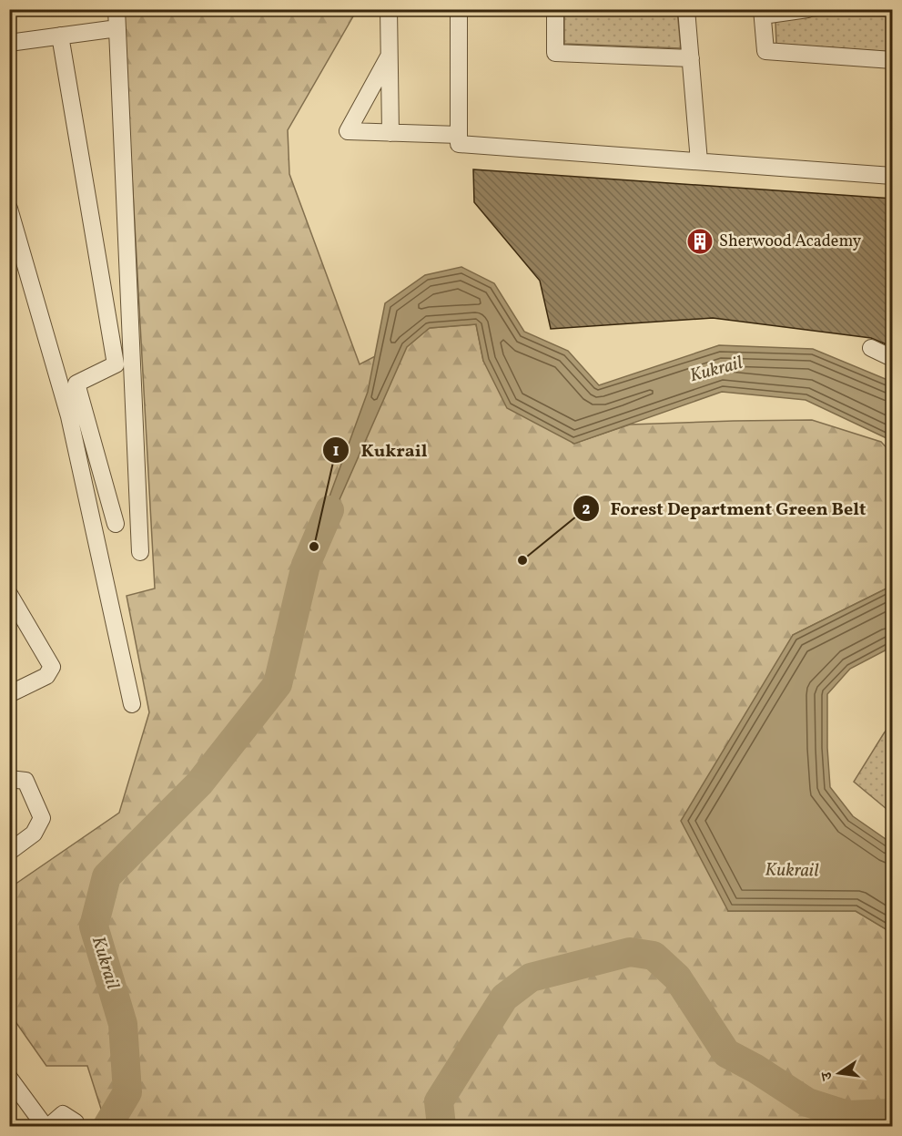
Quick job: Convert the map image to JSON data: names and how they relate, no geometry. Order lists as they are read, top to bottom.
{
  "water": ["Kukrail"],
  "places": {
    "building": ["Sherwood Academy"],
    "other": ["Kukrail", "Forest Department Green Belt"]
  },
  "north": "left"
}
